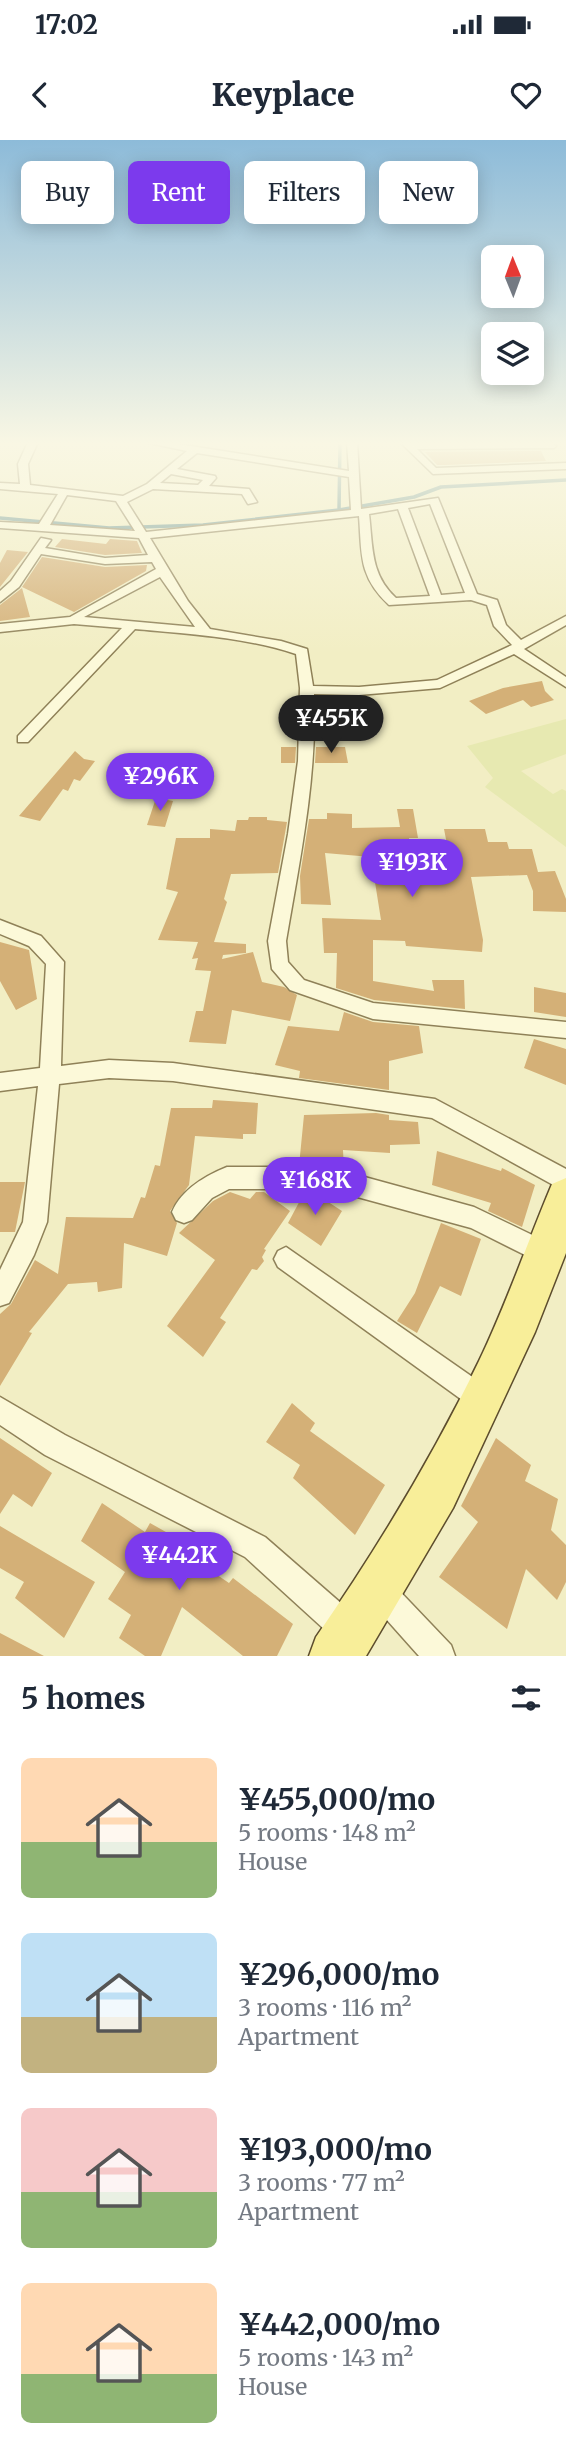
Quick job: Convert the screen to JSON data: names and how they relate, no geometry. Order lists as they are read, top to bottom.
{
  "north": "top",
  "page": {
    "status": "17:02",
    "header": "Keyplace",
    "chip": [
      "Buy",
      "Rent",
      "Filters",
      "New"
    ],
    "price": [
      "¥455K",
      "¥296K",
      "¥193K",
      "¥168K",
      "¥442K"
    ],
    "heading": "5 homes",
    "list": [
      {
        "name": "¥455,000/mo",
        "note": "5 rooms · 148 m² · House"
      },
      {
        "name": "¥296,000/mo",
        "note": "3 rooms · 116 m² · Apartment"
      },
      {
        "name": "¥193,000/mo",
        "note": "3 rooms · 77 m² · Apartment"
      },
      {
        "name": "¥442,000/mo",
        "note": "5 rooms · 143 m² · House"
      }
    ]
  }
}
